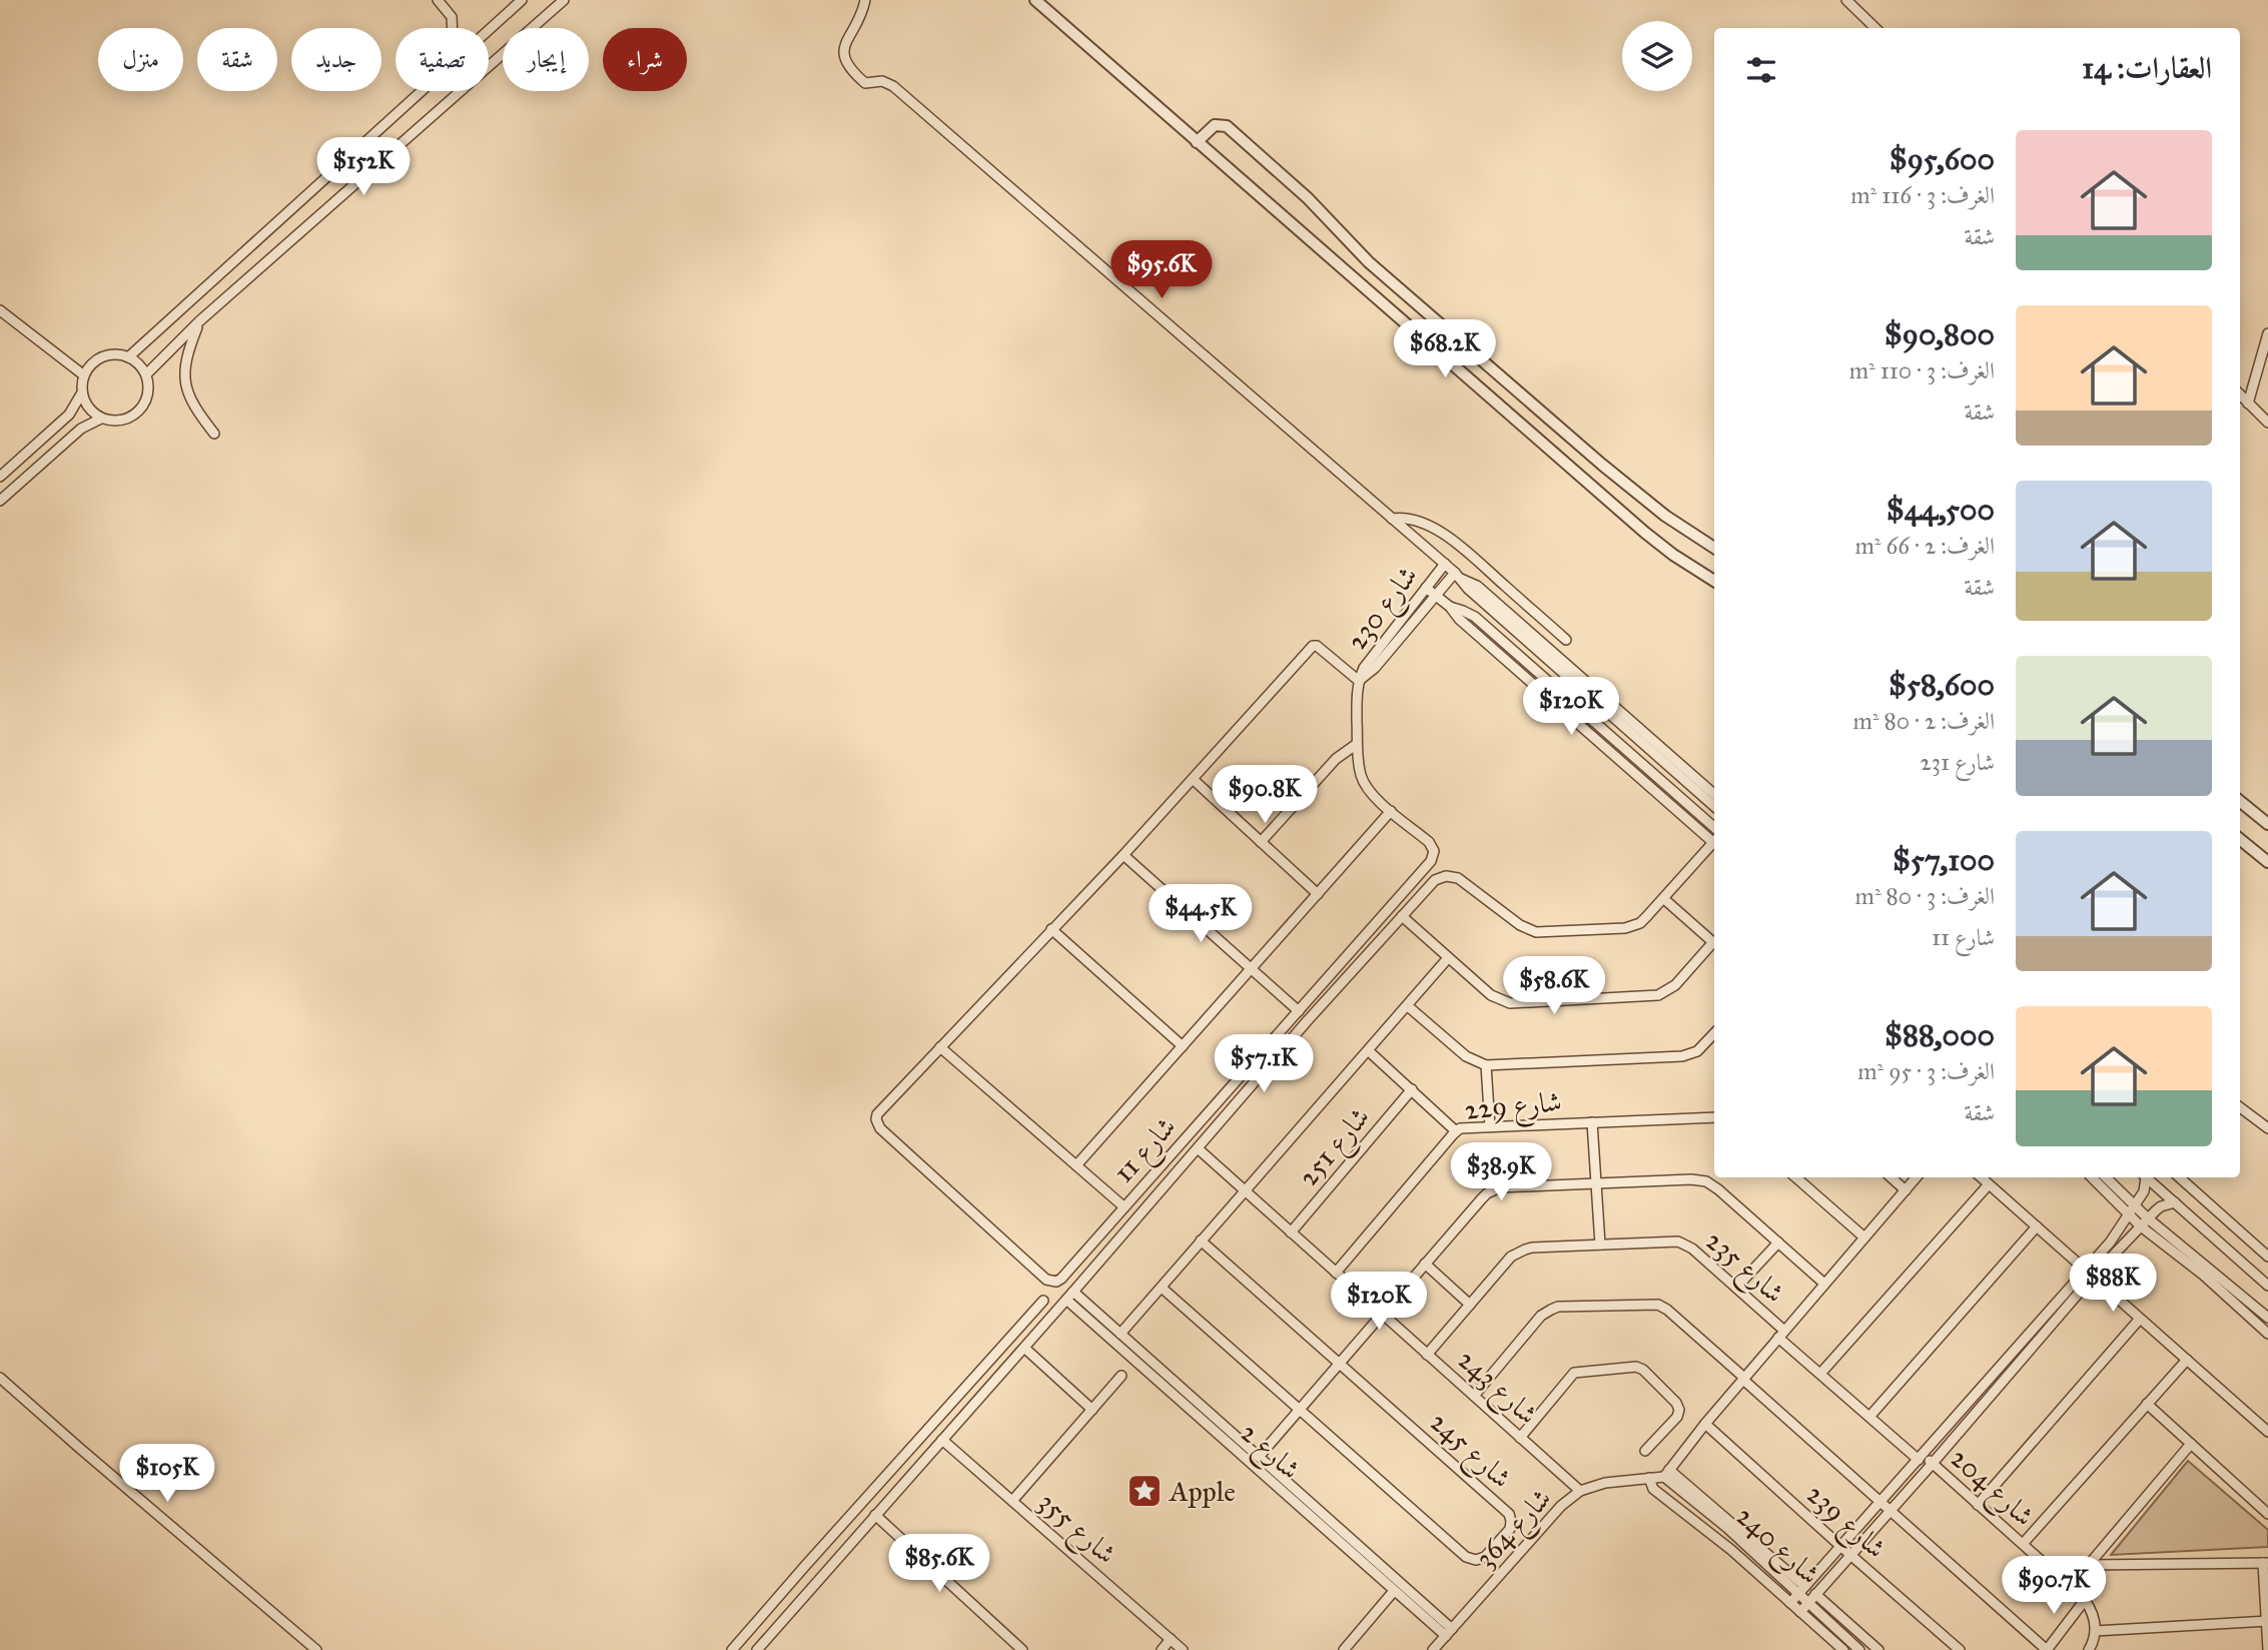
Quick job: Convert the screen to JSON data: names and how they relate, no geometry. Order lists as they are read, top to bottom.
{
  "streets": {
    "street": [
      "شارع 230",
      "شارع 229",
      "شارع 251",
      "شارع 11",
      "شارع 235",
      "شارع 243",
      "شارع 245",
      "شارع 2",
      "شارع 204",
      "شارع 239",
      "شارع 355",
      "شارع 364",
      "شارع 240"
    ]
  },
  "crossings": [
    ["شارع 230", "شارع 11"],
    ["شارع 229", "شارع 243"],
    ["شارع 251", "شارع 243"],
    ["شارع 11", "شارع 243"],
    ["شارع 11", "شارع 2"],
    ["شارع 11", "شارع 355"],
    ["شارع 235", "شارع 243"],
    ["شارع 235", "شارع 204"],
    ["شارع 243", "شارع 364"],
    ["شارع 2", "شارع 364"],
    ["شارع 364", "شارع 240"]
  ],
  "places": {
    "place": ["Apple"]
  },
  "page": {
    "chip": [
      "شراء",
      "إيجار",
      "تصفية",
      "جديد",
      "شقة",
      "منزل"
    ],
    "heading": "العقارات: 14",
    "list": [
      {
        "name": "$95,600",
        "note": "الغرف: 3 · 116 m² · شقة"
      },
      {
        "name": "$90,800",
        "note": "الغرف: 3 · 110 m² · شقة"
      },
      {
        "name": "$44,500",
        "note": "الغرف: 2 · 66 m² · شقة"
      },
      {
        "name": "$58,600",
        "note": "الغرف: 2 · 80 m² · شارع 231"
      },
      {
        "name": "$57,100",
        "note": "الغرف: 3 · 80 m² · شارع 11"
      },
      {
        "name": "$88,000",
        "note": "الغرف: 3 · 95 m² · شقة"
      }
    ],
    "price": [
      "$152K",
      "$95.6K",
      "$68.2K",
      "$120K",
      "$90.8K",
      "$44.5K",
      "$58.6K",
      "$57.1K",
      "$38.9K",
      "$88K",
      "$120K",
      "$105K",
      "$85.6K",
      "$90.7K"
    ]
  }
}
